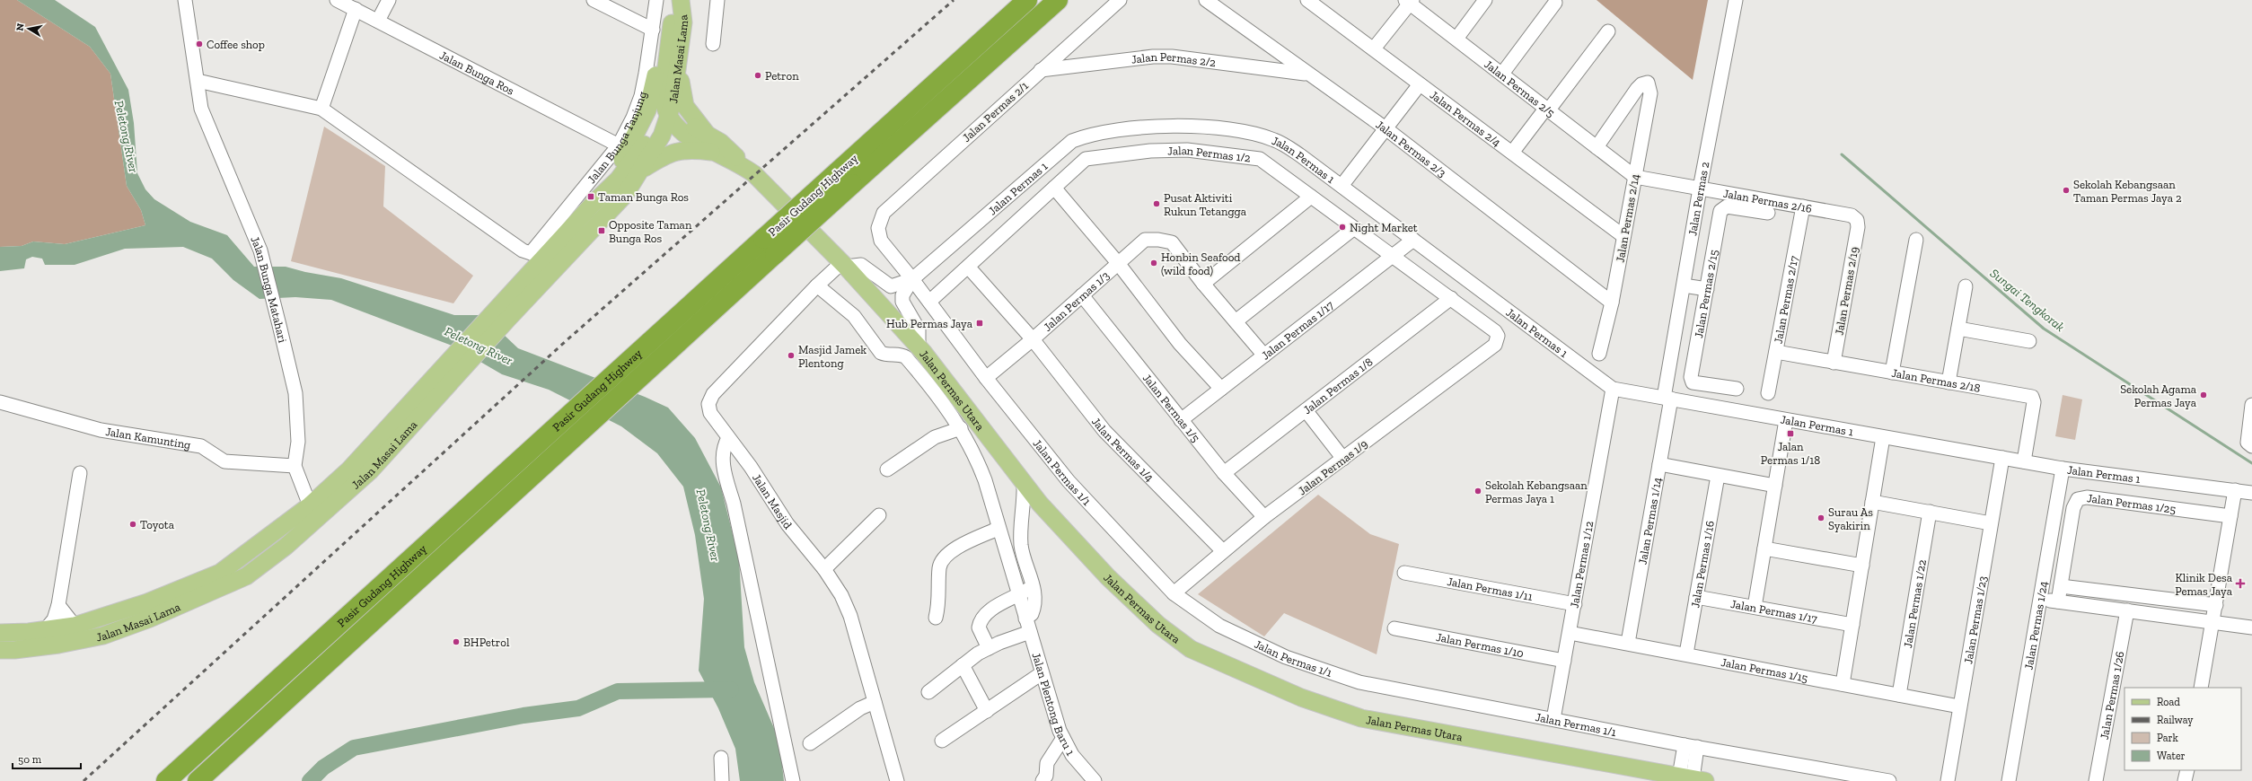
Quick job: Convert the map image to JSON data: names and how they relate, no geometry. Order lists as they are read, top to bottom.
{
  "streets": {
    "highway": ["Pasir Gudang Highway"],
    "main road": ["Jalan Masai Lama", "Jalan Permas Utara"],
    "street": [
      "Jalan Permas 2/2",
      "Jalan Bunga Ros",
      "Jalan Permas 2/5",
      "Jalan Permas 2/1",
      "Jalan Permas 2/4",
      "Jalan Bunga Tanjung",
      "Jalan Permas 2/3",
      "Jalan Permas 1/2",
      "Jalan Permas 1",
      "Jalan Permas 2",
      "Jalan Permas 2/16",
      "Jalan Permas 2/14",
      "Jalan Bunga Matahari",
      "Jalan Permas 2/19",
      "Jalan Permas 2/15",
      "Jalan Permas 2/17",
      "Jalan Permas 1/3",
      "Jalan Permas 1/17",
      "Jalan Permas 2/18",
      "Jalan Permas 1/8",
      "Jalan Permas 1/5",
      "Jalan Kamunting",
      "Jalan Permas 1/4",
      "Jalan Permas 1/9",
      "Jalan Permas 1/1",
      "Jalan Masjid",
      "Jalan Permas 1/25",
      "Jalan Permas 1/14",
      "Jalan Permas 1/12",
      "Jalan Permas 1/16",
      "Jalan Permas 1/11",
      "Jalan Permas 1/22",
      "Jalan Permas 1/23",
      "Jalan Permas 1/24",
      "Jalan Permas 1/10",
      "Jalan Permas 1/15",
      "Jalan Permas 1/26",
      "Jalan Plentong Baru 1"
    ]
  },
  "crossings": [
    ["Jalan Masai Lama", "Jalan Bunga Matahari"],
    ["Jalan Masai Lama", "Jalan Permas Utara"],
    ["Jalan Permas 2/2", "Jalan Permas 2/1"],
    ["Jalan Permas 2/2", "Jalan Permas 2/3"],
    ["Jalan Bunga Ros", "Jalan Bunga Tanjung"],
    ["Jalan Permas 2/5", "Jalan Permas 2/16"],
    ["Jalan Permas 2/5", "Jalan Permas 2/14"],
    ["Jalan Permas 2/1", "Jalan Permas 1/1"],
    ["Jalan Permas 2/4", "Jalan Permas 2/14"],
    ["Jalan Permas 2/3", "Jalan Permas 2/14"],
    ["Jalan Permas 1/2", "Jalan Permas 1/17"],
    ["Jalan Permas 1/2", "Jalan Permas 1/8"],
    ["Jalan Permas 1/2", "Jalan Permas 1/4"],
    ["Jalan Permas 1/2", "Jalan Permas 1/9"],
    ["Jalan Permas 1/2", "Jalan Permas 1/1"],
    ["Jalan Permas 1", "Jalan Permas 2"],
    ["Jalan Permas 1", "Jalan Permas 1/17"],
    ["Jalan Permas 1", "Jalan Permas 2/18"],
    ["Jalan Permas 1", "Jalan Permas Utara"],
    ["Jalan Permas 1", "Jalan Permas 1/1"],
    ["Jalan Permas 1", "Jalan Masjid"],
    ["Jalan Permas 1", "Jalan Permas 1/14"],
    ["Jalan Permas 1", "Jalan Permas 1/12"],
    ["Jalan Permas 1", "Jalan Permas 1/23"],
    ["Jalan Permas 1", "Jalan Permas 1/24"],
    ["Jalan Permas 2", "Jalan Permas 2/16"],
    ["Jalan Permas 2", "Jalan Permas 1/14"],
    ["Jalan Permas 2/16", "Jalan Permas 2/14"],
    ["Jalan Permas 2/16", "Jalan Permas 2/19"],
    ["Jalan Permas 2/16", "Jalan Permas 2/17"],
    ["Jalan Bunga Matahari", "Jalan Kamunting"],
    ["Jalan Permas 2/19", "Jalan Permas 2/18"],
    ["Jalan Permas 2/17", "Jalan Permas 2/18"],
    ["Jalan Permas 1/3", "Jalan Permas 1/5"],
    ["Jalan Permas 1/3", "Jalan Permas 1/4"],
    ["Jalan Permas 1/3", "Jalan Permas 1/1"],
    ["Jalan Permas 1/17", "Jalan Permas 1/5"],
    ["Jalan Permas 1/17", "Jalan Permas 1/16"],
    ["Jalan Permas 1/8", "Jalan Permas 1/5"],
    ["Jalan Permas Utara", "Jalan Masjid"],
    ["Jalan Permas 1/5", "Jalan Permas 1/9"],
    ["Jalan Permas 1/4", "Jalan Permas 1/9"],
    ["Jalan Permas 1/9", "Jalan Permas 1/1"],
    ["Jalan Permas 1/1", "Jalan Permas 1/12"],
    ["Jalan Masjid", "Jalan Plentong Baru 1"],
    ["Jalan Permas 1/14", "Jalan Permas 1/15"],
    ["Jalan Permas 1/12", "Jalan Permas 1/11"],
    ["Jalan Permas 1/12", "Jalan Permas 1/10"],
    ["Jalan Permas 1/12", "Jalan Permas 1/15"],
    ["Jalan Permas 1/16", "Jalan Permas 1/15"],
    ["Jalan Permas 1/22", "Jalan Permas 1/15"],
    ["Jalan Permas 1/23", "Jalan Permas 1/15"]
  ],
  "water": ["Peletong River", "Sungai Tengkorak"],
  "places": {
    "other": [
      "Coffee shop",
      "Petron",
      "Sekolah Kebangsaan Taman Permas Jaya 2",
      "Pusat Aktiviti Rukun Tetangga",
      "Night Market",
      "Honbin Seafood (wild food)",
      "Masjid Jamek Plentong",
      "Sekolah Agama Permas Jaya",
      "Sekolah Kebangsaan Permas Jaya 1",
      "Surau As Syakirin",
      "Toyota",
      "BHPetrol"
    ],
    "transit": [
      "Taman Bunga Ros",
      "Opposite Taman Bunga Ros",
      "Hub Permas Jaya",
      "Jalan Permas 1/18"
    ],
    "health": ["Klinik Desa Pemas Jaya"]
  },
  "legend": [
    "Road",
    "Railway",
    "Park",
    "Water"
  ],
  "scale_bar": "50 m",
  "north": "left"
}
